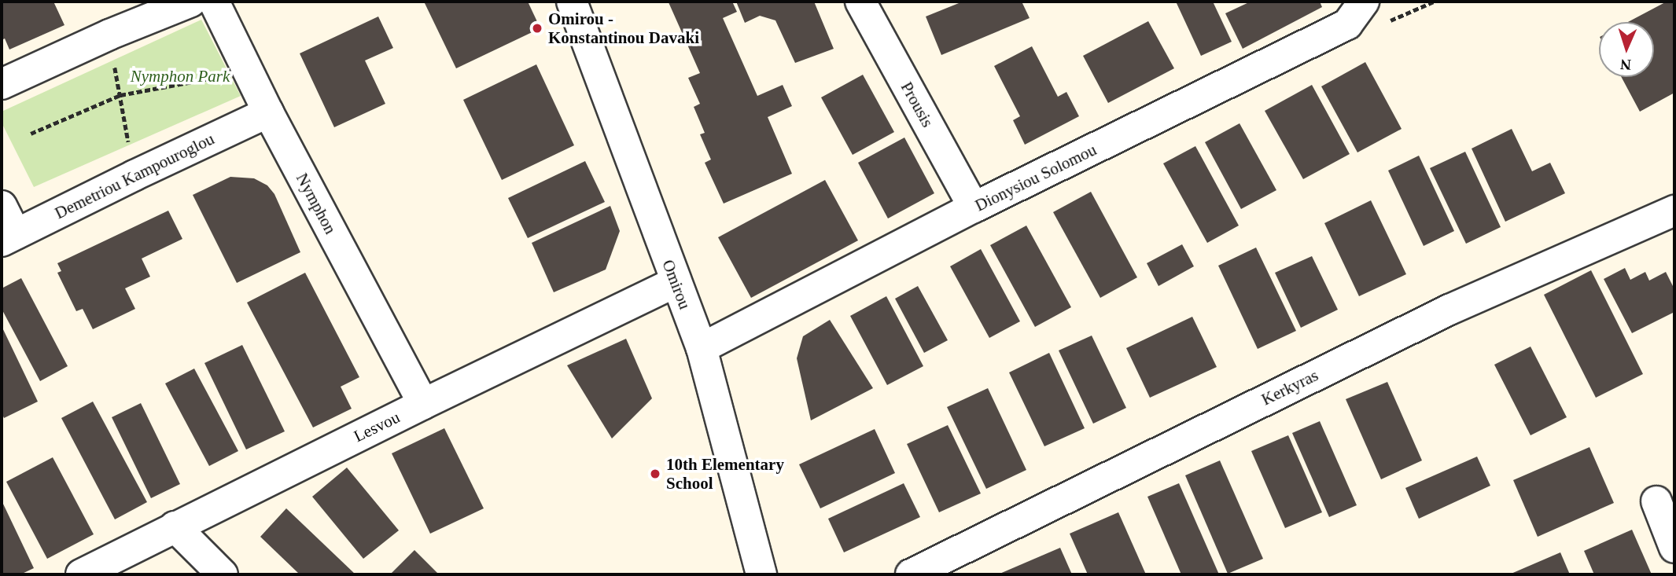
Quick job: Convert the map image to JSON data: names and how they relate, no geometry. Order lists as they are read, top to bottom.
{
  "streets": {
    "street": [
      "Prousis",
      "Demetriou Kampouroglou",
      "Dionysiou Solomou",
      "Nymphon",
      "Omirou",
      "Kerkyras",
      "Lesvou"
    ]
  },
  "crossings": [
    ["Prousis", "Dionysiou Solomou"],
    ["Demetriou Kampouroglou", "Nymphon"],
    ["Dionysiou Solomou", "Omirou"],
    ["Nymphon", "Lesvou"],
    ["Omirou", "Lesvou"]
  ],
  "parks": ["Nymphon Park"],
  "places": ["Omirou - Konstantinou Davaki", "10th Elementary School"],
  "north": "bottom"
}
